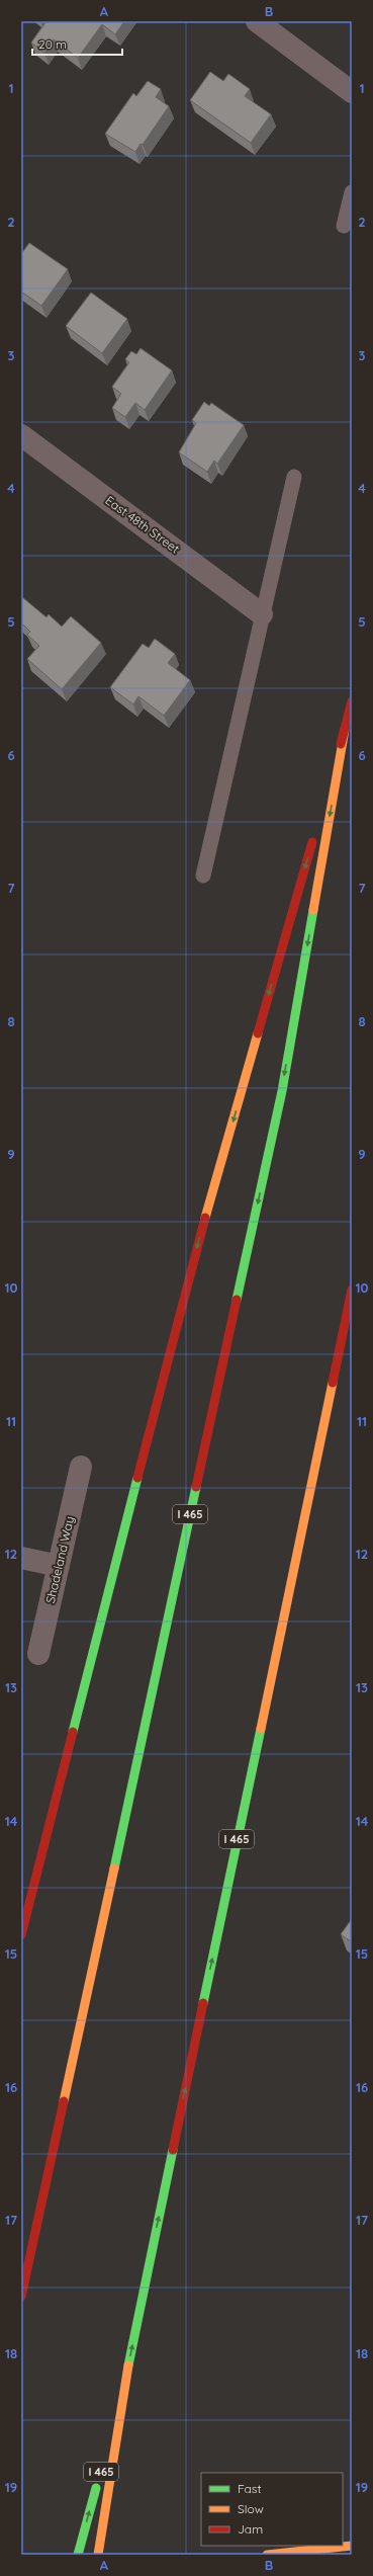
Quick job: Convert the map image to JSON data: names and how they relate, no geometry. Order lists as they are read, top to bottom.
{
  "streets": {
    "highway": ["I 465"],
    "street": ["East 48th Street", "Shadeland Way"]
  },
  "legend": ["Fast", "Slow", "Jam"],
  "scale_bar": "20 m",
  "grid": {
    "columns": ["A", "B"],
    "rows": [
      "1",
      "2",
      "3",
      "4",
      "5",
      "6",
      "7",
      "8",
      "9",
      "10",
      "11",
      "12",
      "13",
      "14",
      "15",
      "16",
      "17",
      "18",
      "19"
    ]
  }
}
